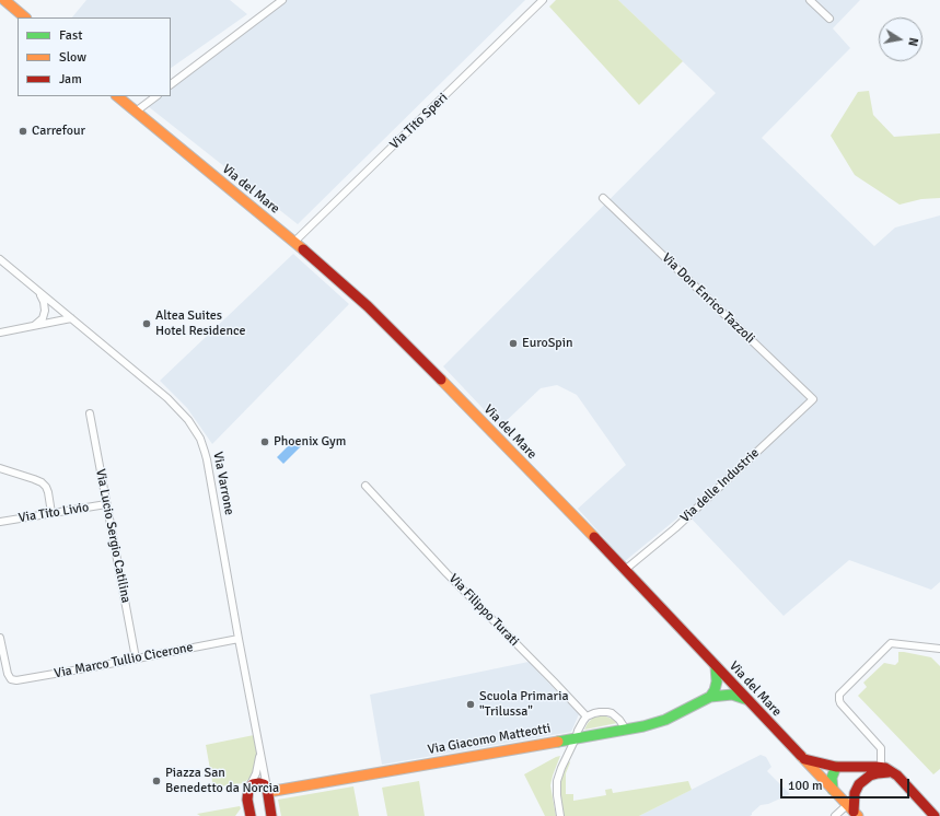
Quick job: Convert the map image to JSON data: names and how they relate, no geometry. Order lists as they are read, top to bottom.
{
  "streets": {
    "main road": ["Via del Mare", "Via Varrone", "Via Giacomo Matteotti"],
    "street": [
      "Via Tito Speri",
      "Via Don Enrico Tazzoli",
      "Via delle Industrie",
      "Via Tito Livio",
      "Via Lucio Sergio Catilina",
      "Via Filippo Turati",
      "Via Marco Tullio Cicerone"
    ]
  },
  "crossings": [
    ["Via Tito Speri", "Via del Mare"],
    ["Via del Mare", "Via delle Industrie"],
    ["Via del Mare", "Via Giacomo Matteotti"],
    ["Via Don Enrico Tazzoli", "Via delle Industrie"],
    ["Via Varrone", "Via Marco Tullio Cicerone"],
    ["Via Varrone", "Via Giacomo Matteotti"],
    ["Via Tito Livio", "Via Lucio Sergio Catilina"],
    ["Via Lucio Sergio Catilina", "Via Marco Tullio Cicerone"]
  ],
  "places": [
    "Carrefour",
    "Altea Suites Hotel Residence",
    "EuroSpin",
    "Phoenix Gym",
    "Scuola Primaria \"Trilussa\"",
    "Piazza San Benedetto da Norcia"
  ],
  "legend": ["Fast", "Slow", "Jam"],
  "scale_bar": "100 m",
  "north": "right"
}
